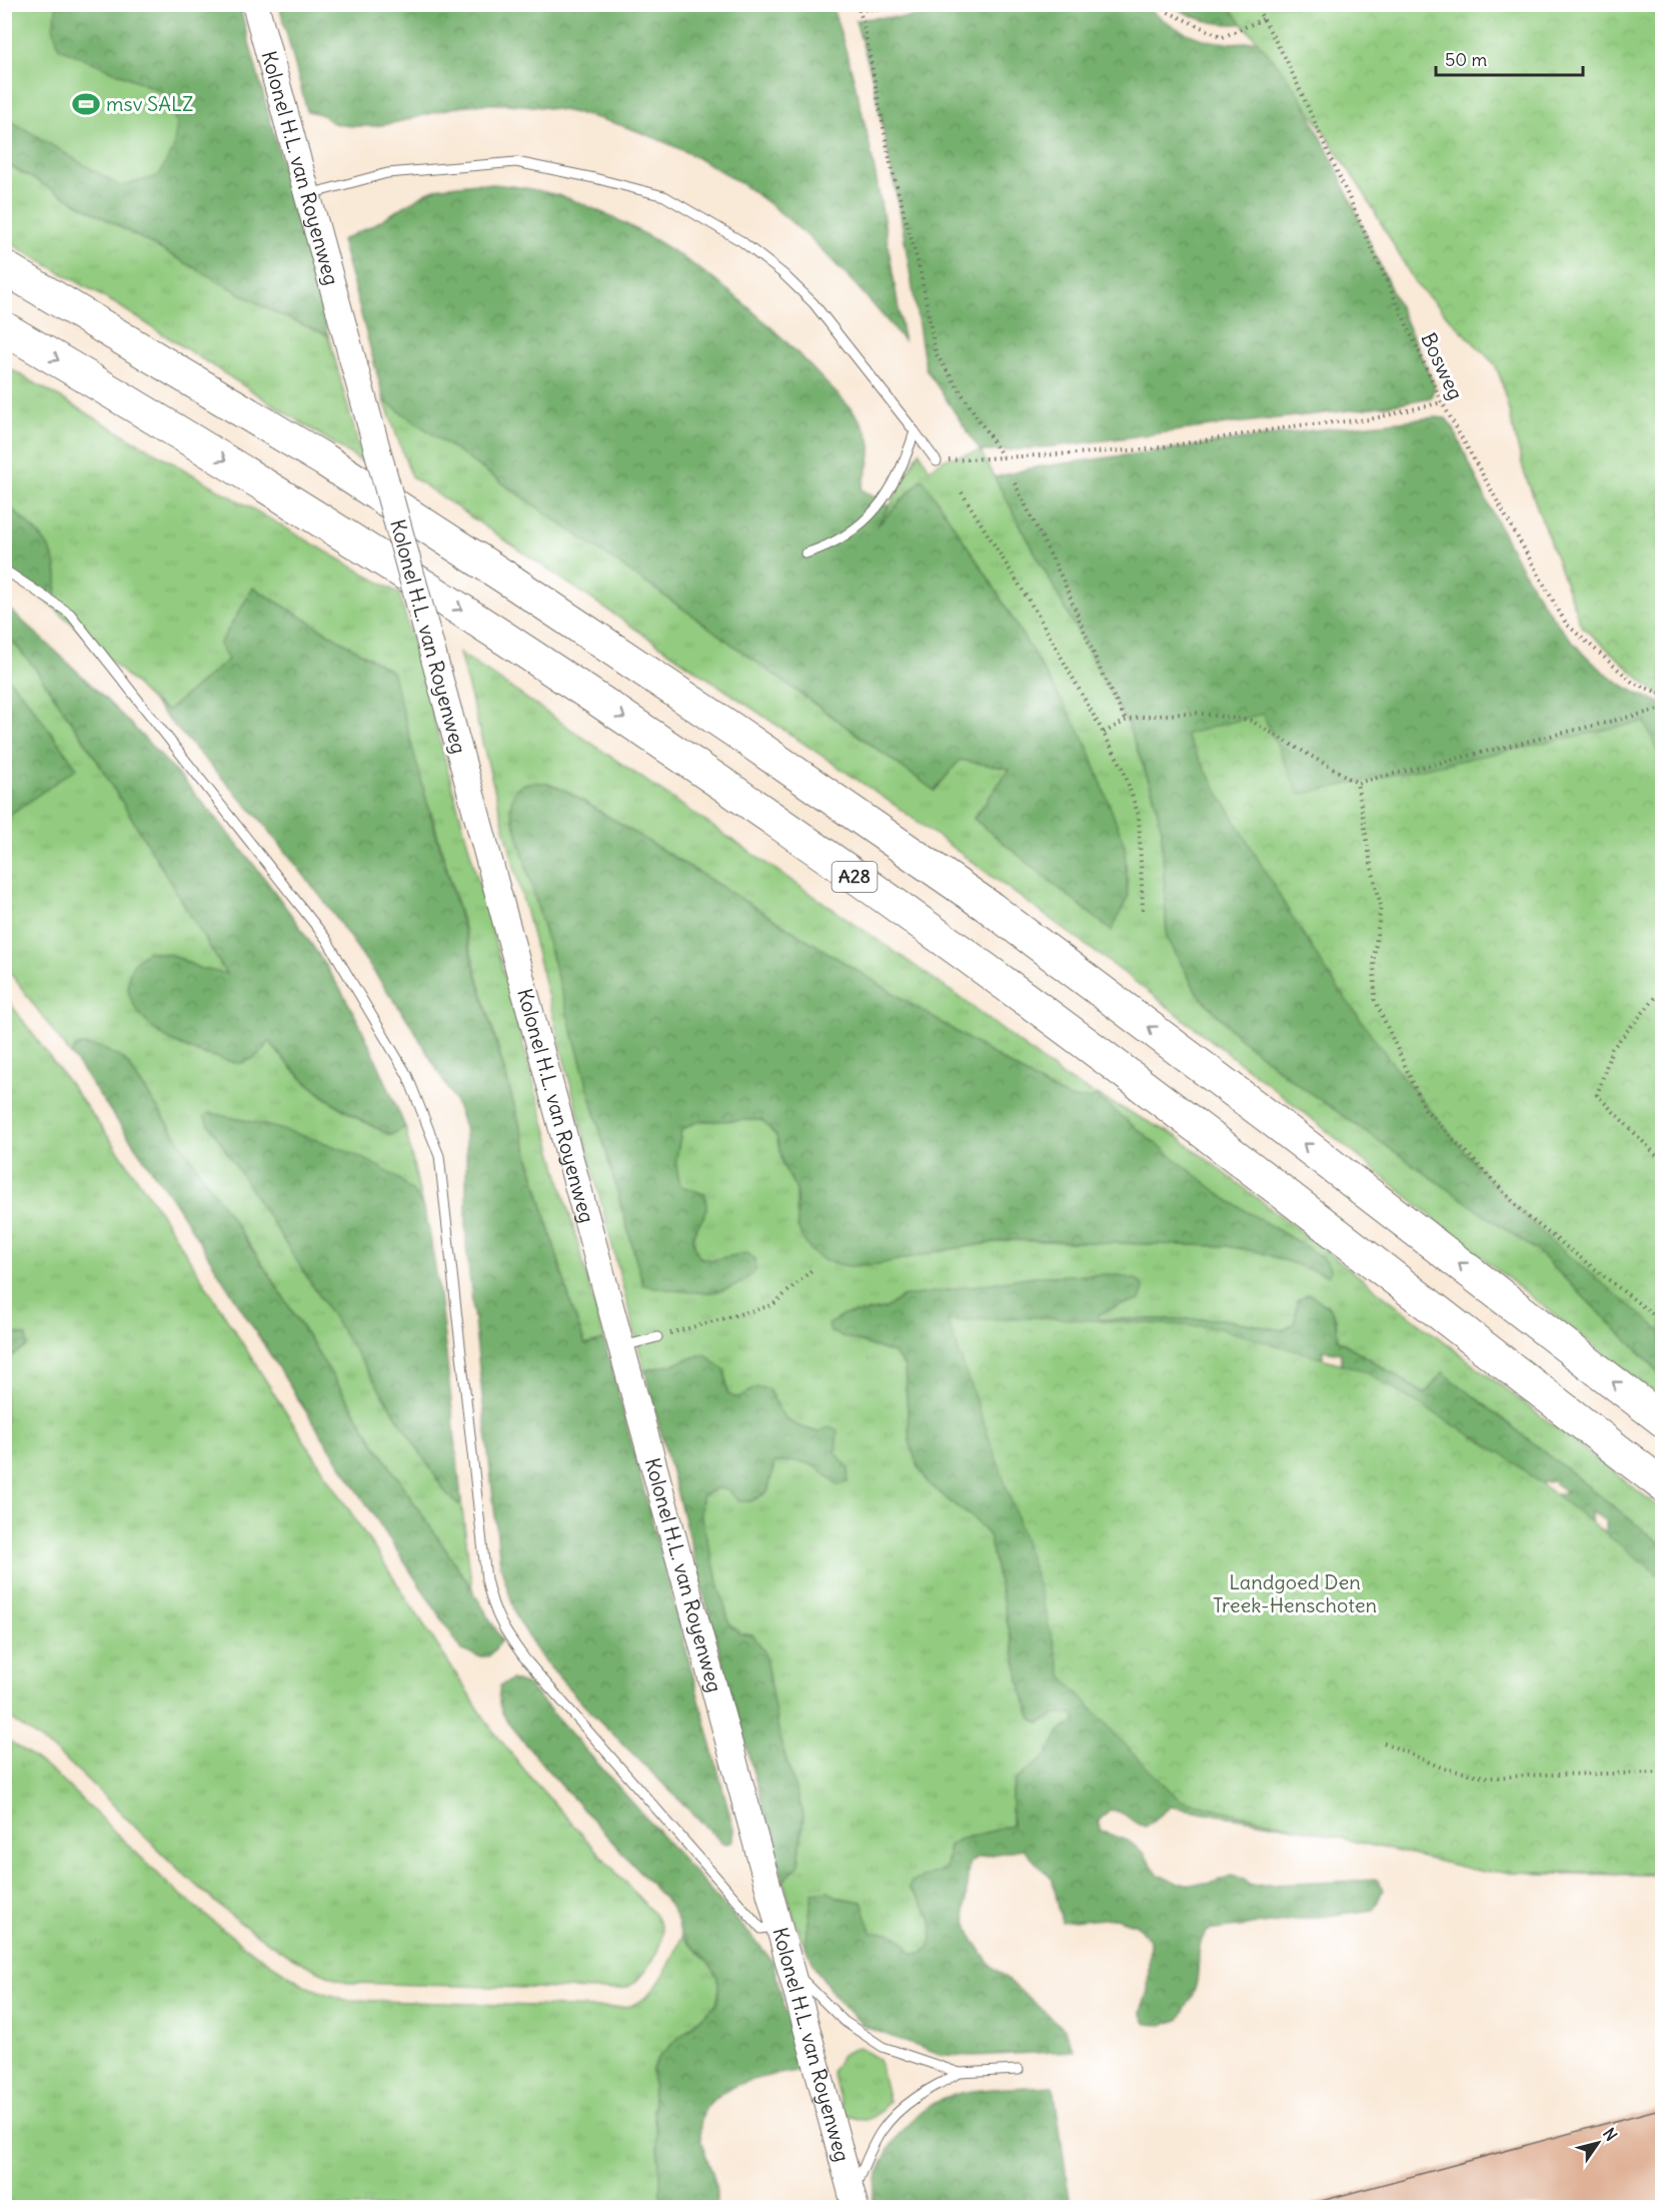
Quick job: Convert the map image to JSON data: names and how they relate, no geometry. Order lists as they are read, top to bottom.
{
  "streets": {
    "highway": ["A28"],
    "street": ["Kolonel H.L. van Royenweg"],
    "path": ["Bosweg"]
  },
  "parks": ["Landgoed Den Treek-Henschoten"],
  "places": {
    "sports": ["msv SALZ"]
  },
  "scale_bar": "50 m",
  "north": "top right"
}
